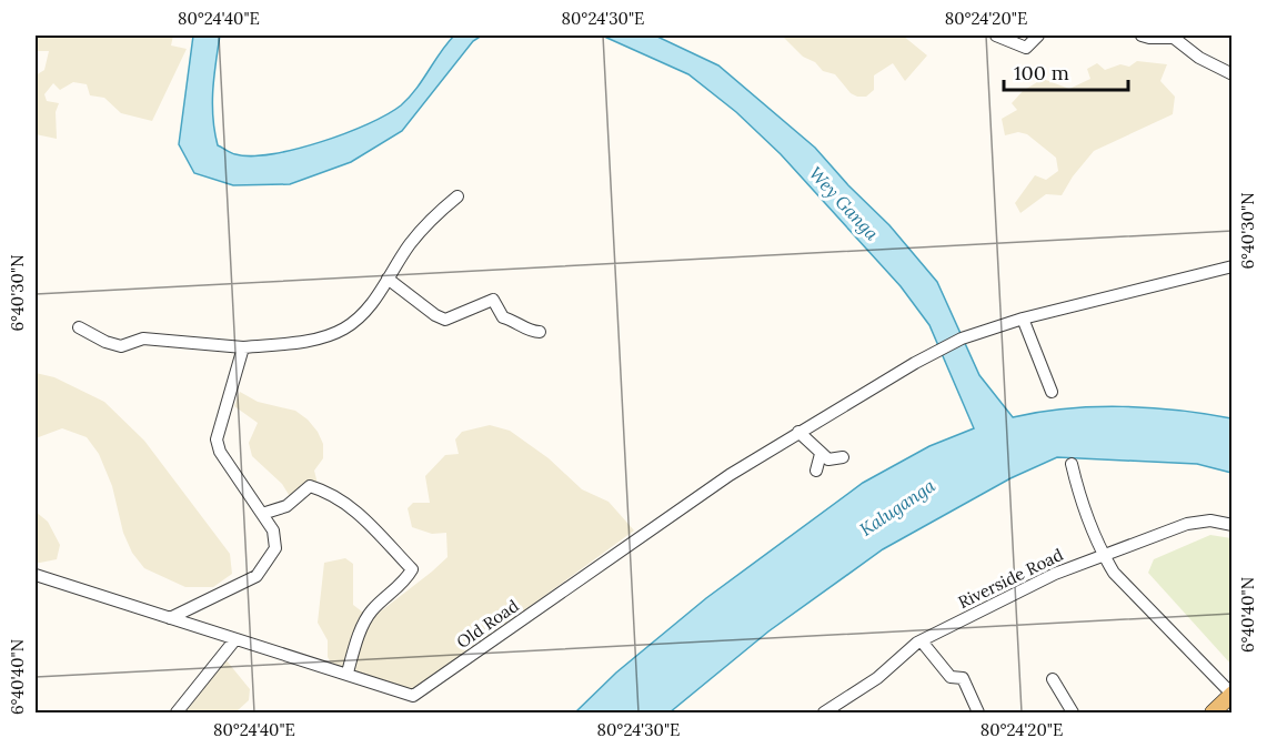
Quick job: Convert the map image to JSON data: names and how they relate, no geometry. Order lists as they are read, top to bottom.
{
  "streets": {
    "street": ["Riverside Road", "Old Road"]
  },
  "water": ["Wey Ganga", "Kaluganga"],
  "scale_bar": "100 m",
  "coordinates": [
    "80°24'40\"E",
    "80°24'30\"E",
    "80°24'20\"E",
    "6°40'30\"N",
    "6°40'40\"N"
  ]
}
